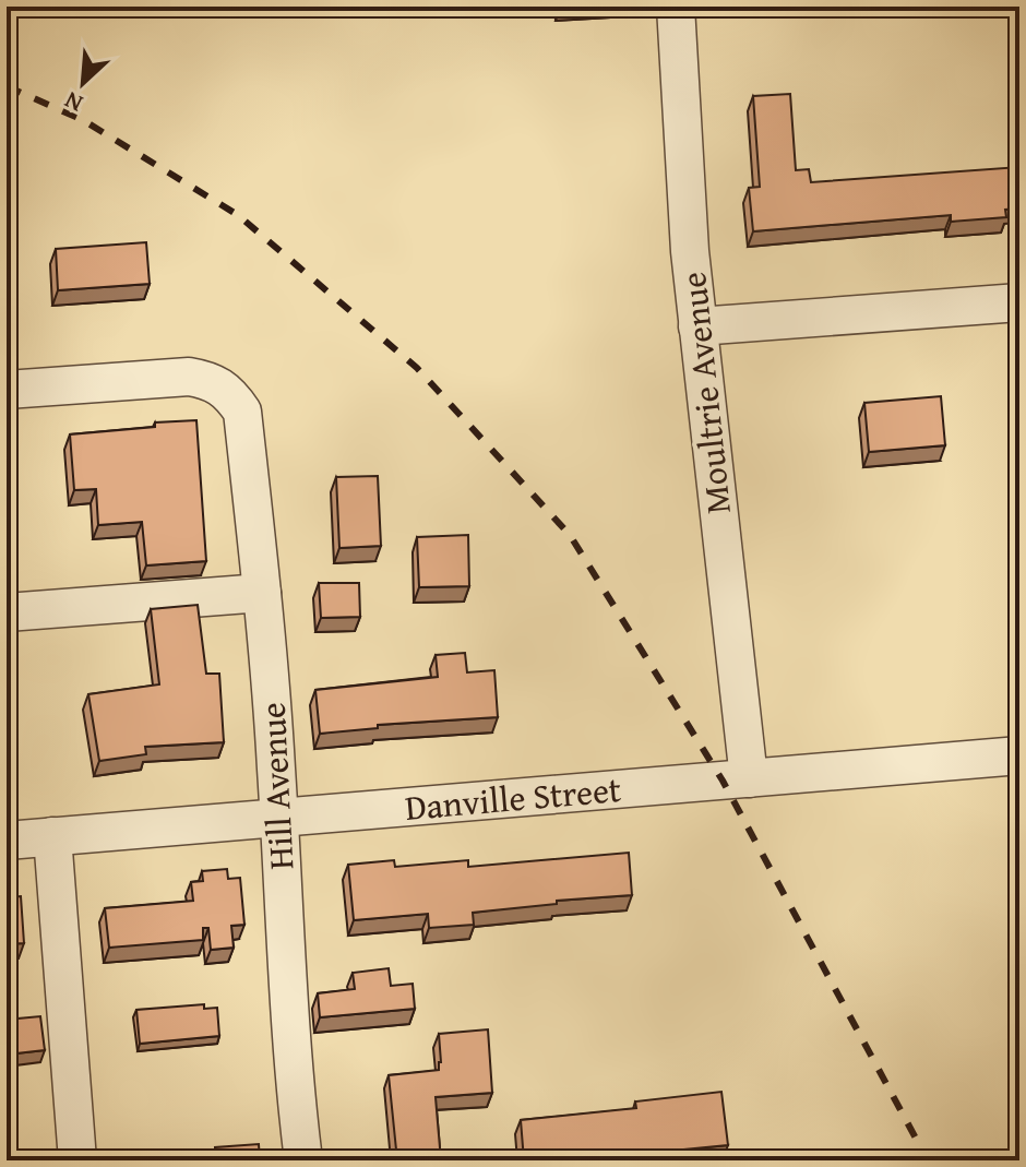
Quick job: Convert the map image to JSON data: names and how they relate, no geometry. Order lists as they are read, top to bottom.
{
  "streets": {
    "street": ["Moultrie Avenue", "Hill Avenue", "Danville Street"]
  },
  "crossings": [
    ["Moultrie Avenue", "Danville Street"],
    ["Hill Avenue", "Danville Street"]
  ],
  "north": "bottom left"
}
